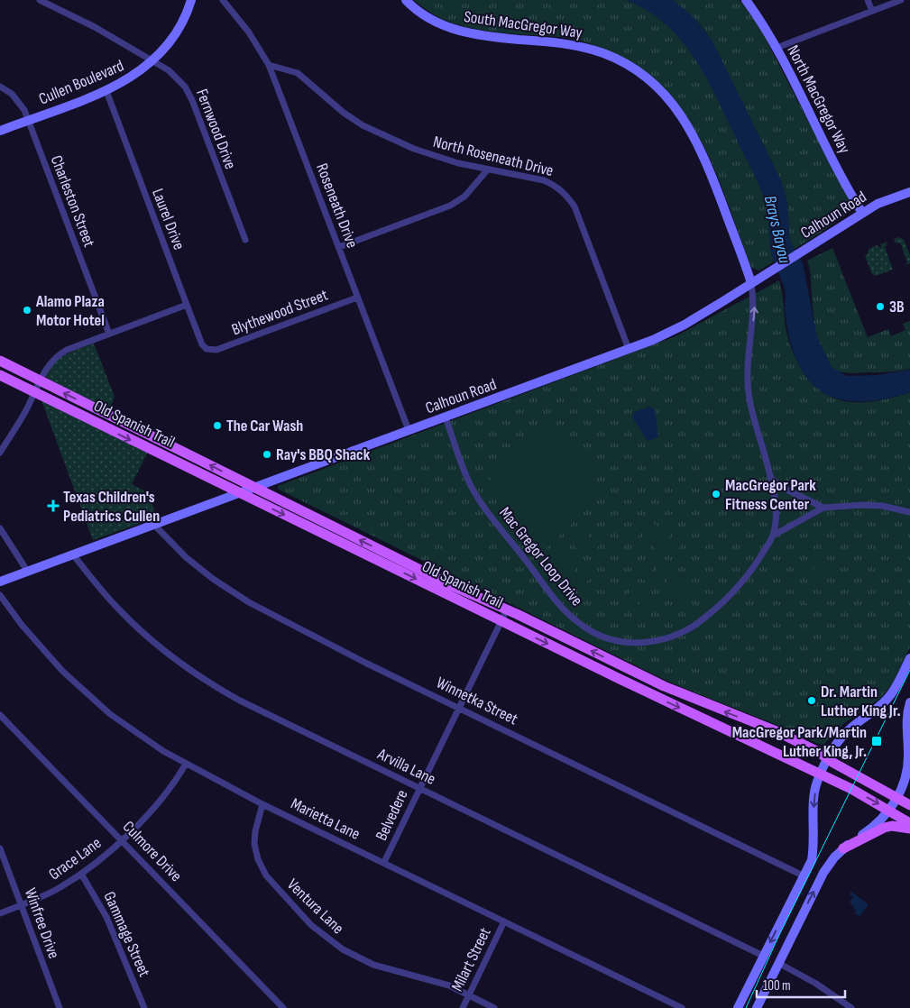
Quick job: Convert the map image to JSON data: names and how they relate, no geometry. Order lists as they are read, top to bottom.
{
  "streets": {
    "main road": ["Old Spanish Trail"],
    "street": [
      "South MacGregor Way",
      "Cullen Boulevard",
      "North MacGregor Way",
      "Fernwood Drive",
      "North Roseneath Drive",
      "Charleston Street",
      "Roseneath Drive",
      "Calhoun Road",
      "Laurel Drive",
      "Blythewood Street",
      "Mac Gregor Loop Drive",
      "Winnetka Street",
      "Arvilla Lane",
      "Belvedere",
      "Marietta Lane",
      "Culmore Drive",
      "Grace Lane",
      "Ventura Lane",
      "Winfree Drive",
      "Gammage Street",
      "Milart Street"
    ]
  },
  "crossings": [
    ["South MacGregor Way", "Calhoun Road"],
    ["South MacGregor Way", "Mac Gregor Loop Drive"],
    ["Cullen Boulevard", "Fernwood Drive"],
    ["Cullen Boulevard", "Charleston Street"],
    ["Cullen Boulevard", "Laurel Drive"],
    ["North MacGregor Way", "Calhoun Road"],
    ["North Roseneath Drive", "Roseneath Drive"],
    ["North Roseneath Drive", "Calhoun Road"],
    ["Roseneath Drive", "Calhoun Road"],
    ["Roseneath Drive", "Blythewood Street"],
    ["Calhoun Road", "Old Spanish Trail"],
    ["Calhoun Road", "Mac Gregor Loop Drive"],
    ["Calhoun Road", "Winnetka Street"],
    ["Calhoun Road", "Arvilla Lane"],
    ["Laurel Drive", "Blythewood Street"],
    ["Old Spanish Trail", "Belvedere"],
    ["Winnetka Street", "Belvedere"],
    ["Arvilla Lane", "Belvedere"],
    ["Belvedere", "Marietta Lane"],
    ["Marietta Lane", "Grace Lane"],
    ["Marietta Lane", "Ventura Lane"],
    ["Marietta Lane", "Milart Street"],
    ["Culmore Drive", "Grace Lane"],
    ["Grace Lane", "Winfree Drive"],
    ["Grace Lane", "Gammage Street"],
    ["Ventura Lane", "Milart Street"]
  ],
  "water": ["Brays Bayou"],
  "places": {
    "other": [
      "3B",
      "Alamo Plaza Motor Hotel",
      "The Car Wash",
      "Ray's BBQ Shack",
      "MacGregor Park Fitness Center",
      "Dr. Martin Luther King Jr."
    ],
    "health": ["Texas Children's Pediatrics Cullen"],
    "transit": ["MacGregor Park/Martin Luther King, Jr."]
  },
  "scale_bar": "100 m"
}
